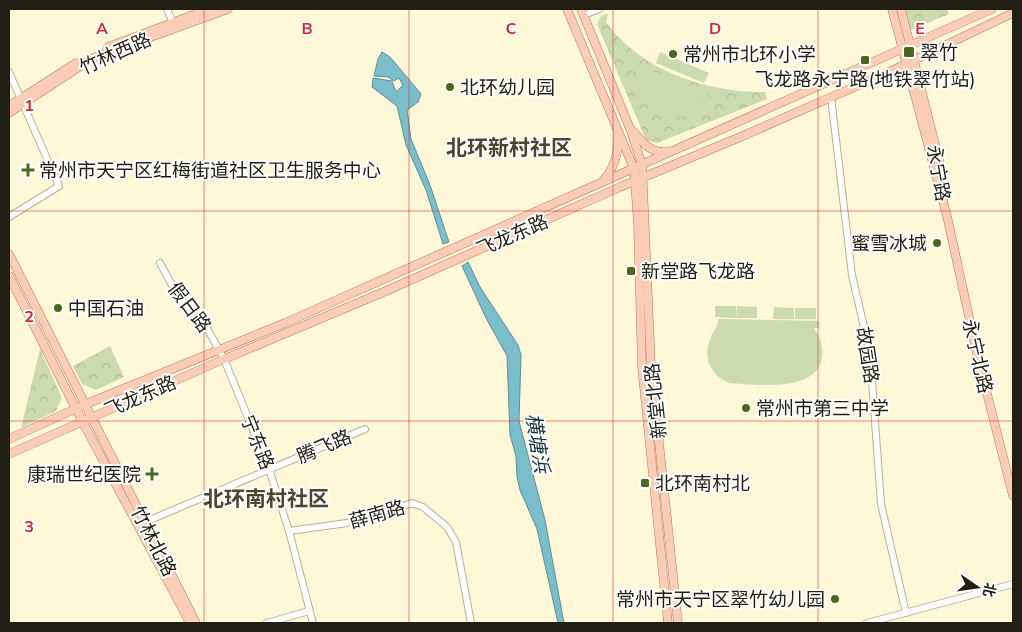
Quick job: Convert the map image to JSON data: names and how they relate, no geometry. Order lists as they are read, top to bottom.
{
  "streets": {
    "main road": [
      "竹林西路",
      "永宁路",
      "飞龙东路",
      "永宁北路",
      "新堂北路",
      "竹林北路"
    ],
    "street": [
      "假日路",
      "故园路",
      "宁东路",
      "腾飞路",
      "薛南路"
    ]
  },
  "crossings": [
    ["永宁路", "飞龙东路"],
    ["永宁路", "永宁北路"],
    ["飞龙东路", "假日路"],
    ["飞龙东路", "故园路"],
    ["飞龙东路", "新堂北路"],
    ["飞龙东路", "宁东路"],
    ["飞龙东路", "竹林北路"],
    ["假日路", "宁东路"],
    ["宁东路", "腾飞路"],
    ["宁东路", "薛南路"],
    ["腾飞路", "竹林北路"]
  ],
  "districts": ["北环新村社区", "北环南村社区"],
  "water": ["横塘浜"],
  "places": {
    "transit": [
      "翠竹",
      "飞龙路永宁路(地铁翠竹站)",
      "新堂路飞龙路",
      "北环南村北"
    ],
    "other": [
      "常州市北环小学",
      "北环幼儿园",
      "蜜雪冰城",
      "中国石油",
      "常州市第三中学",
      "常州市天宁区翠竹幼儿园"
    ],
    "health": ["常州市天宁区红梅街道社区卫生服务中心", "康瑞世纪医院"]
  },
  "north": "right",
  "grid": {
    "columns": [
      "A",
      "B",
      "C",
      "D",
      "E"
    ],
    "rows": ["1", "2", "3"]
  }
}
